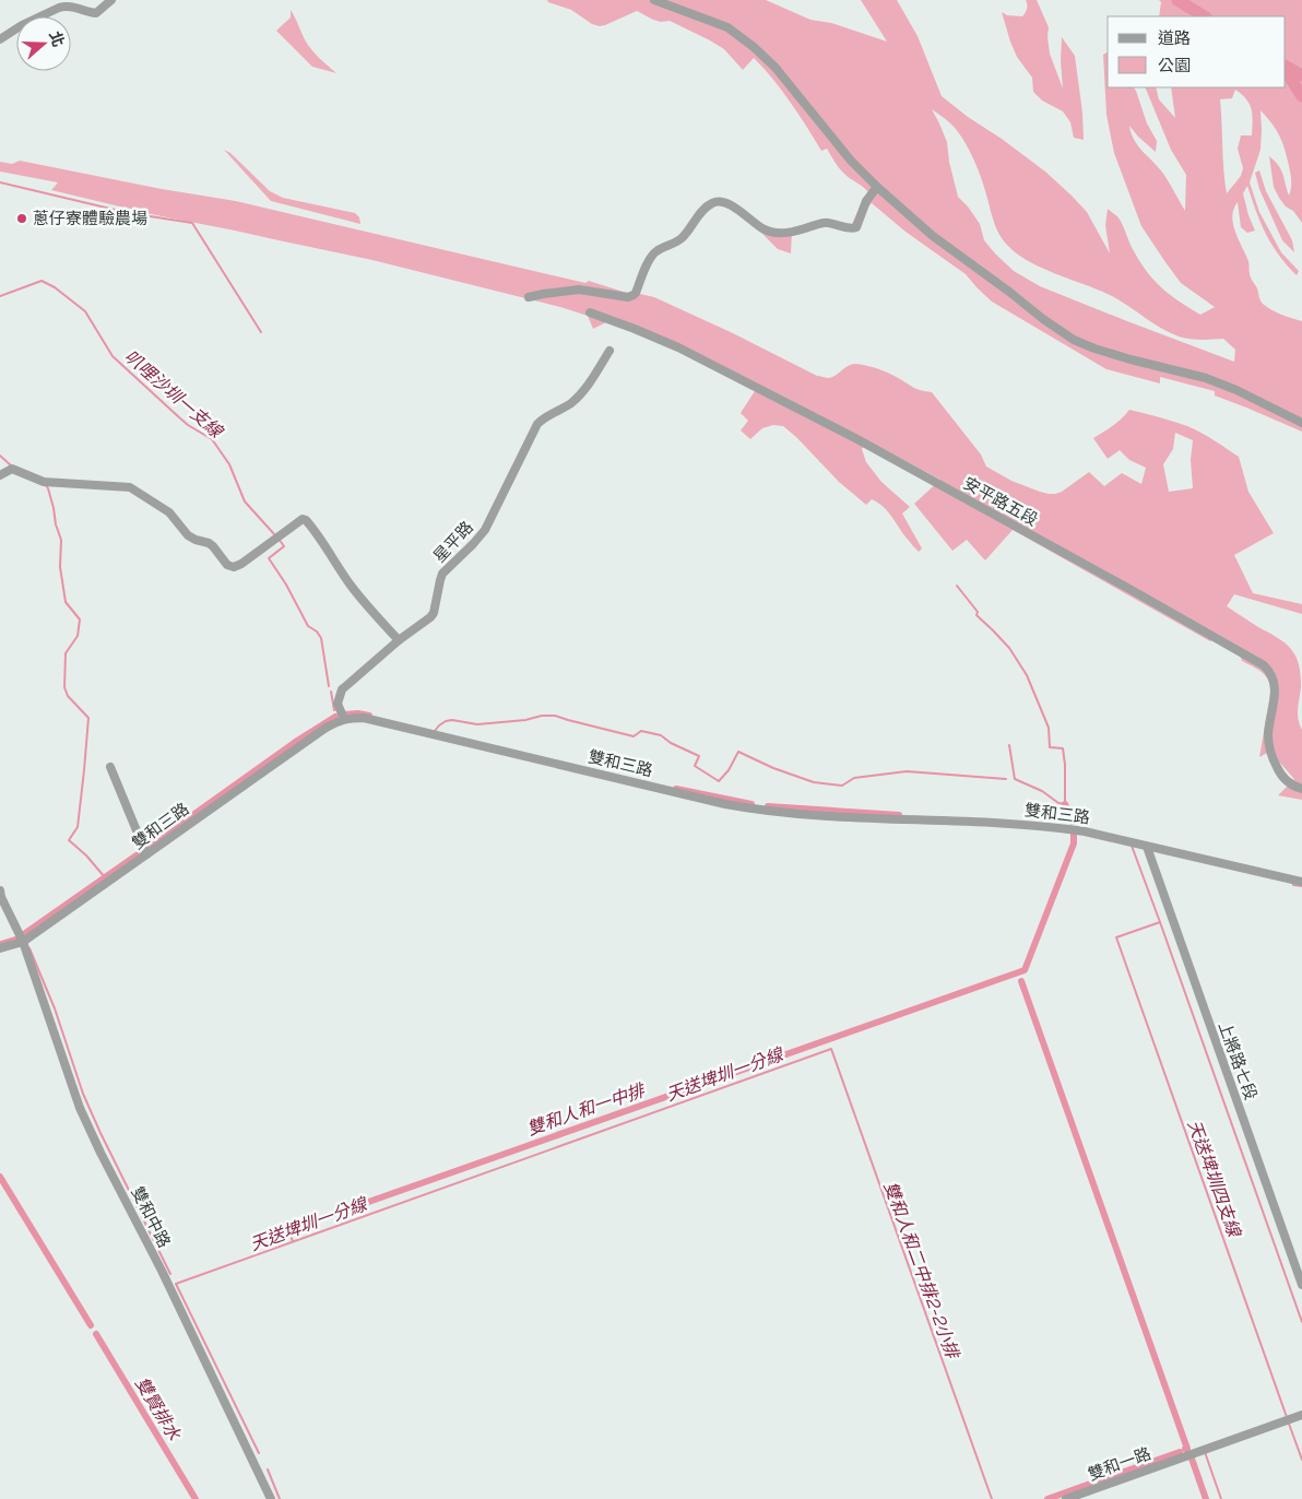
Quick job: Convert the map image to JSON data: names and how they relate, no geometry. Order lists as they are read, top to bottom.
{
  "streets": {
    "street": [
      "安平路五段",
      "星平路",
      "雙和三路",
      "上將路七段",
      "雙和中路",
      "雙和一路"
    ]
  },
  "crossings": [
    ["星平路", "雙和三路"],
    ["雙和三路", "上將路七段"],
    ["雙和三路", "雙和中路"]
  ],
  "water": [
    "叭哩沙圳一支線",
    "天送埤圳一分線",
    "雙和人和一中排",
    "天送埤圳四支線",
    "雙和人和二中排2-2小排",
    "雙賢排水"
  ],
  "places": ["蔥仔寮體驗農場"],
  "legend": ["道路", "公園"],
  "north": "right"
}
